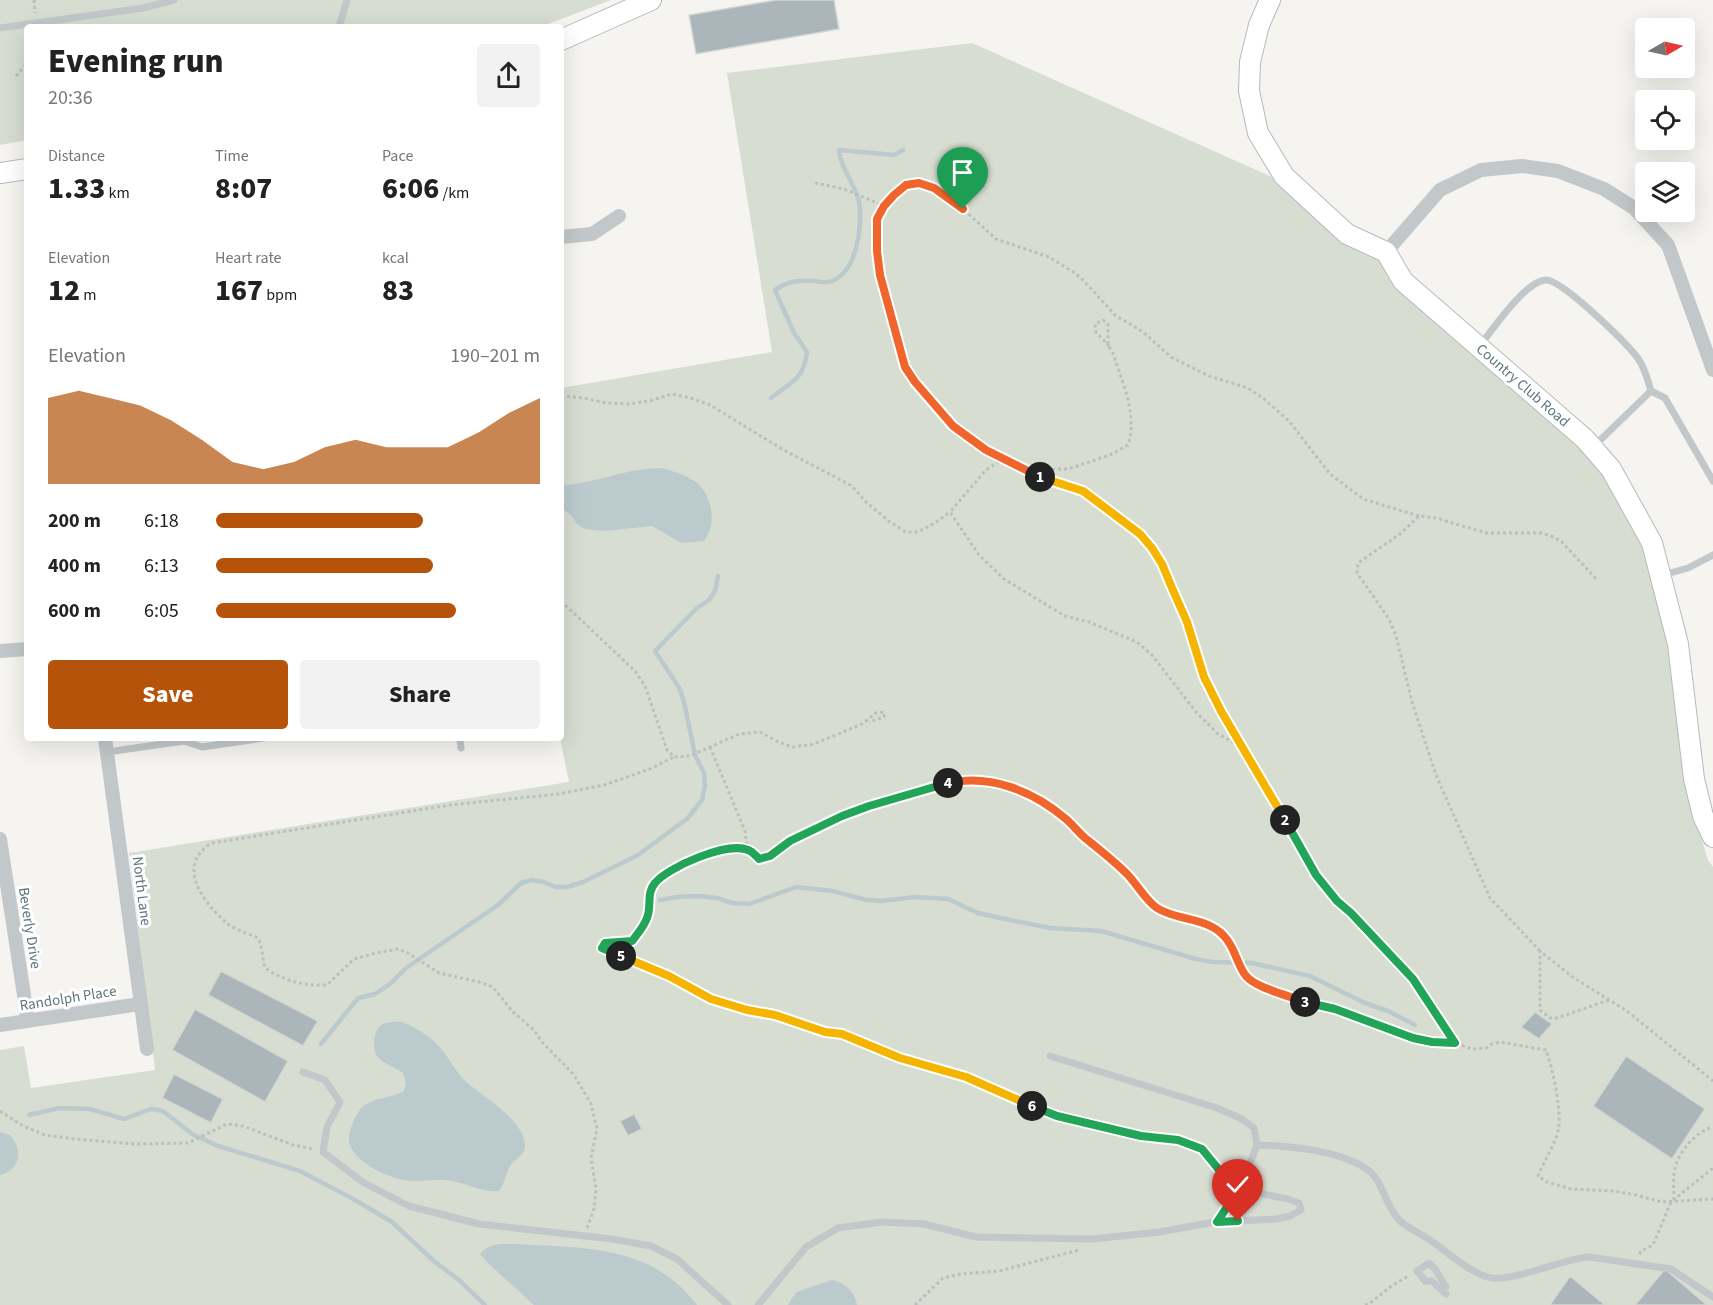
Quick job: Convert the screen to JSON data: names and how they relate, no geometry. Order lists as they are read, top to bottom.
{
  "streets": {
    "street": [
      "Country Club Road",
      "North Lane",
      "Beverly Drive",
      "Randolph Place"
    ]
  },
  "crossings": [
    ["North Lane", "Randolph Place"],
    ["Beverly Drive", "Randolph Place"]
  ],
  "north": "right",
  "page": {
    "heading": ["Evening run", "20:36"],
    "stats": [
      ["Distance", "1.33 km"],
      ["Time", "8:07"],
      ["Pace", "6:06 /km"],
      ["Elevation", "12 m"],
      ["Heart rate", "167 bpm"],
      ["kcal", "83"]
    ],
    "chart": ["Elevation", "190–201 m"],
    "pins": [
      "1",
      "4",
      "2",
      "5",
      "3",
      "6"
    ],
    "list": [
      {
        "name": "200 m",
        "note": "6:18"
      },
      {
        "name": "400 m",
        "note": "6:13"
      },
      {
        "name": "600 m",
        "note": "6:05"
      }
    ],
    "buttons": ["Save", "Share"]
  }
}
